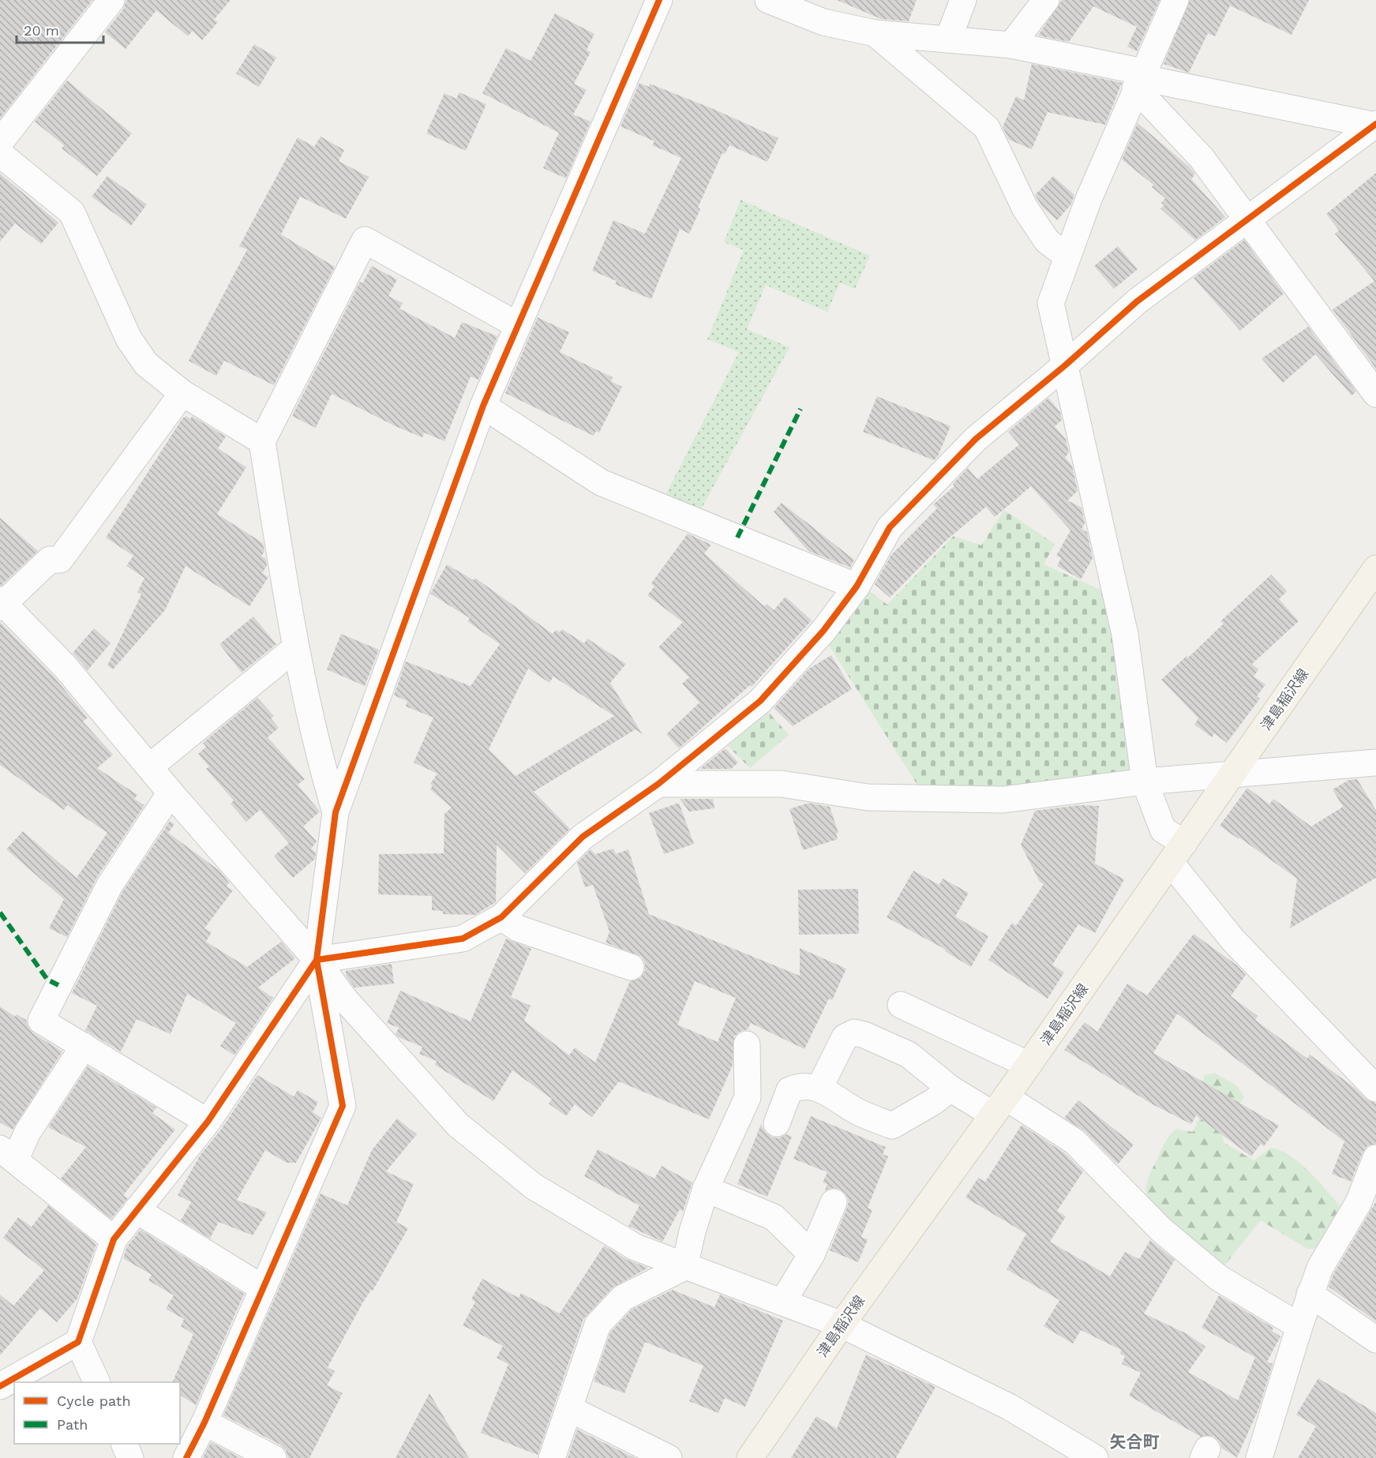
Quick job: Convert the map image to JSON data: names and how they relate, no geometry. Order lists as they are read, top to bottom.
{
  "streets": {
    "main road": ["津島稲沢線"]
  },
  "districts": ["矢合町"],
  "legend": ["Cycle path", "Path"],
  "scale_bar": "20 m"
}
